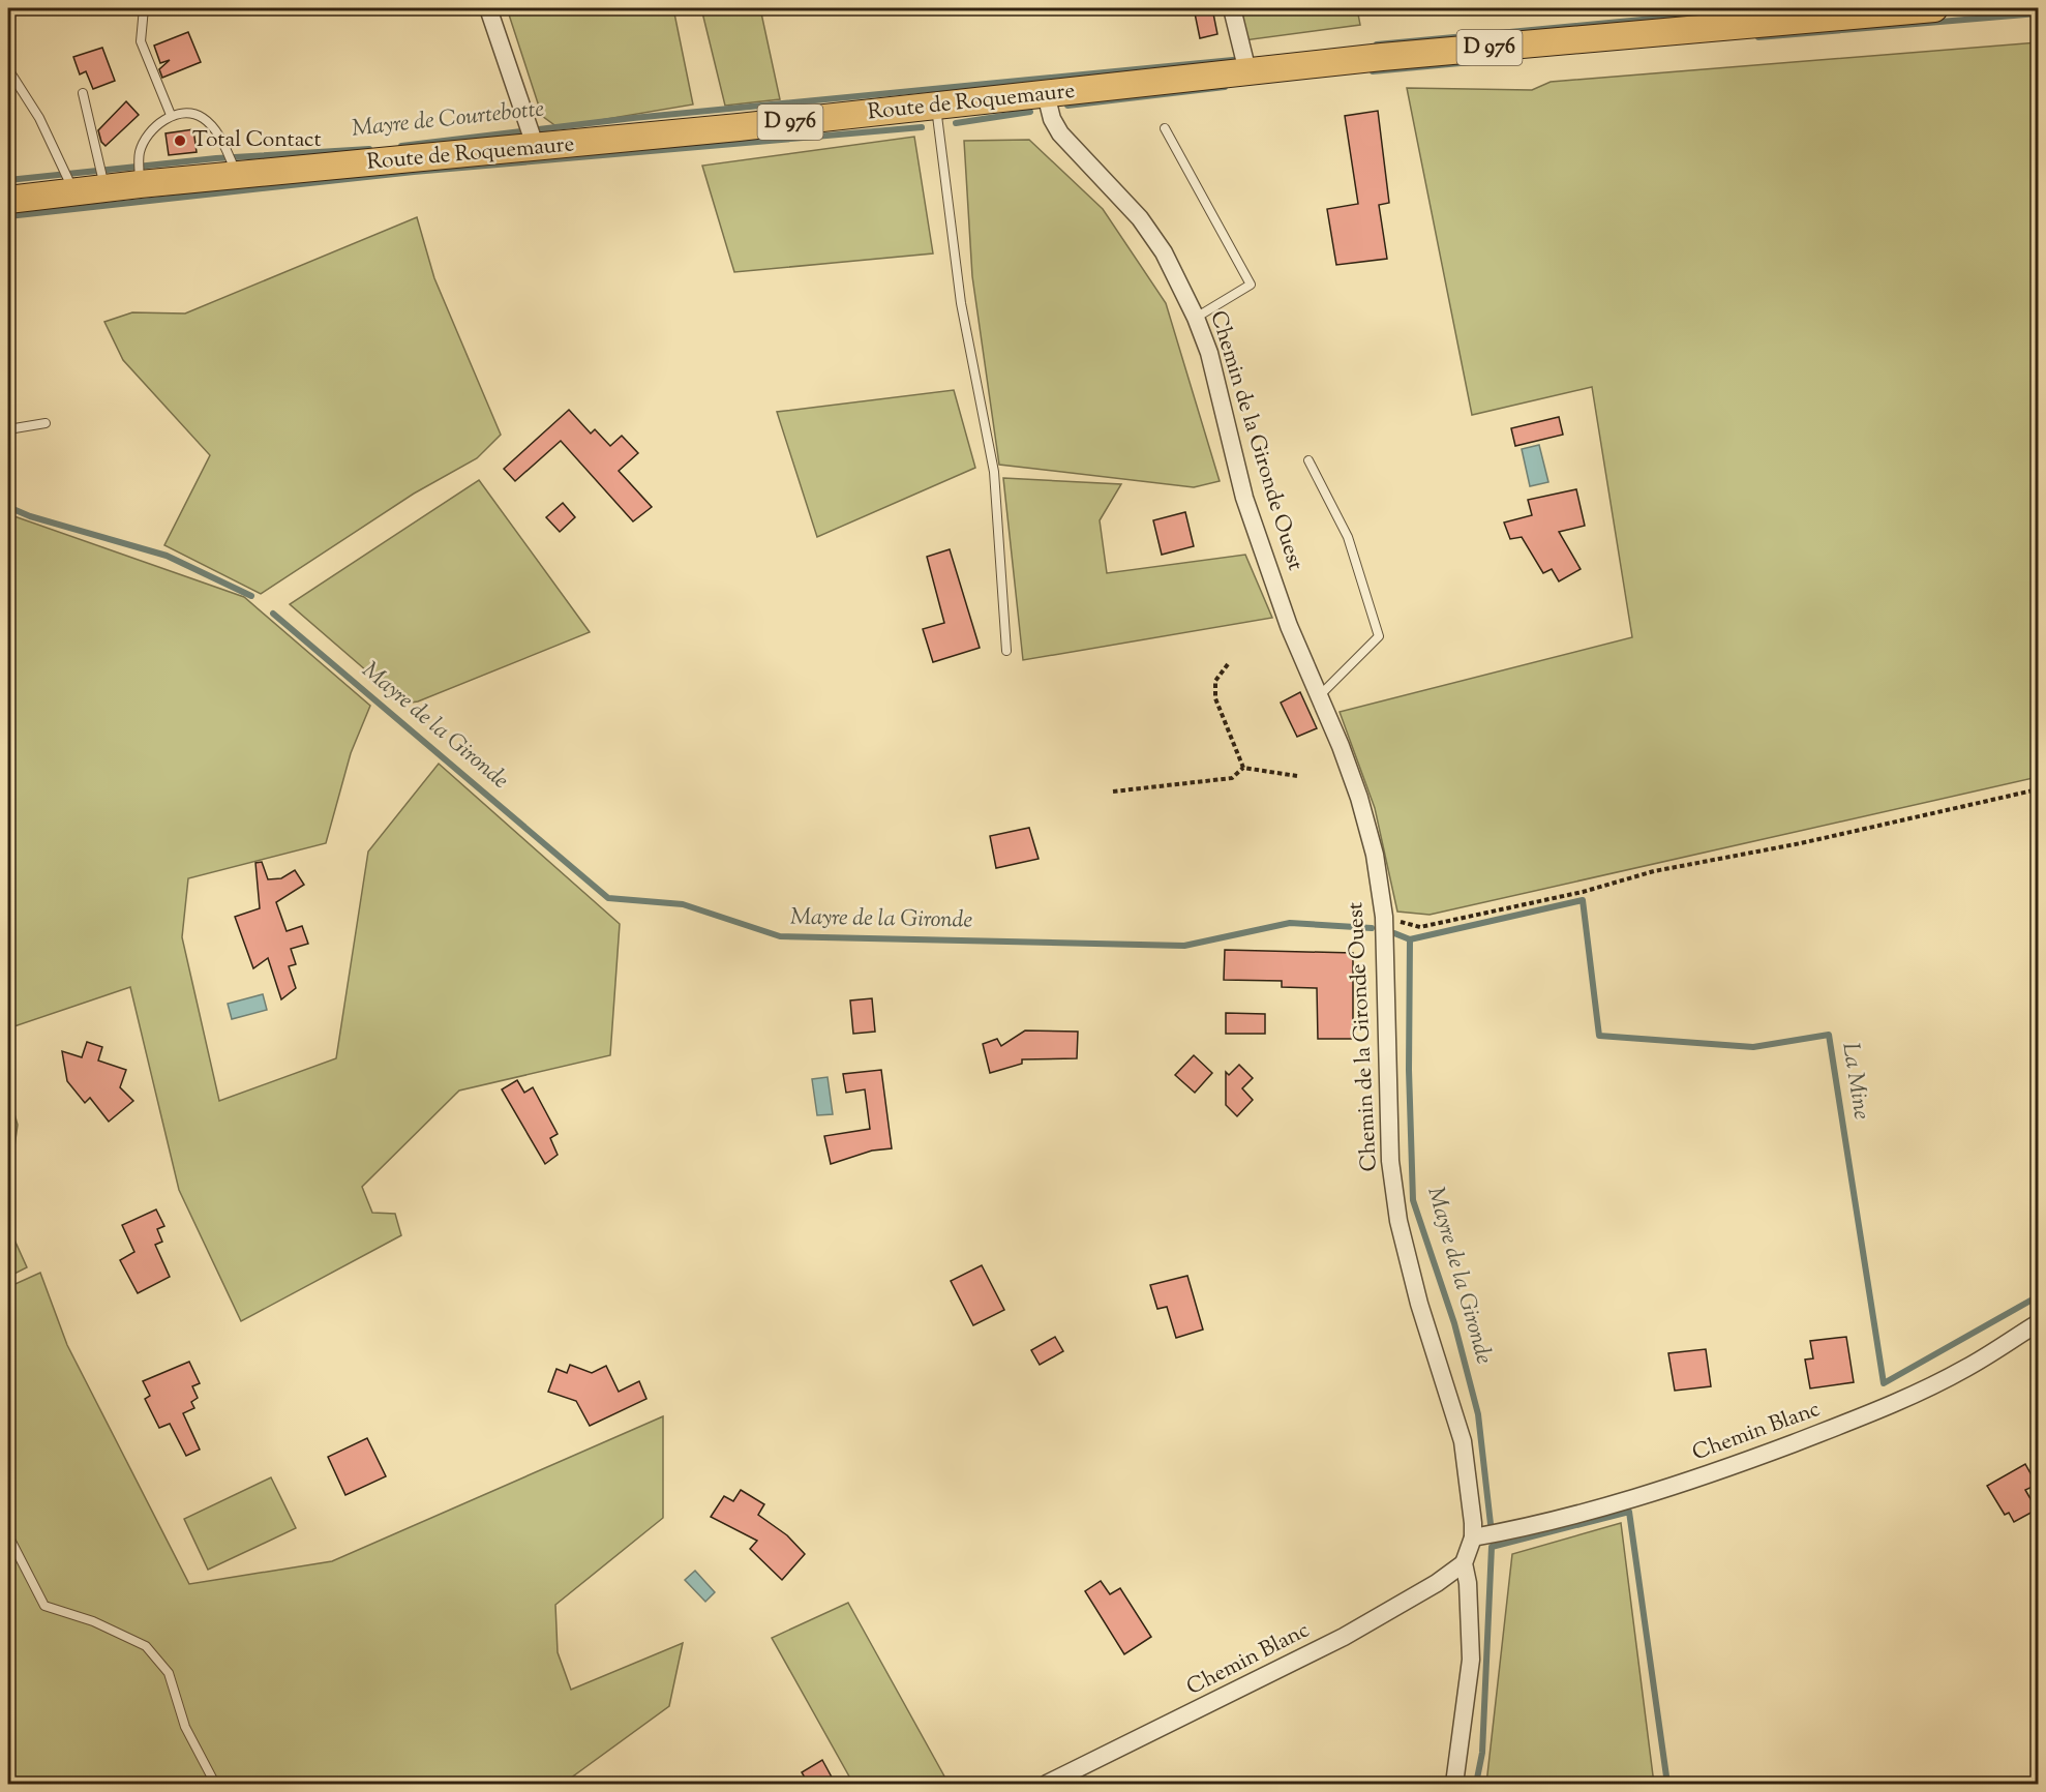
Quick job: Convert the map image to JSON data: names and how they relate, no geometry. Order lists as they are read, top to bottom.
{
  "streets": {
    "main road": ["D 976", "Route de Roquemaure"],
    "street": ["Chemin de la Gironde Ouest", "Chemin Blanc"]
  },
  "crossings": [
    ["Route de Roquemaure", "Chemin de la Gironde Ouest"],
    ["Chemin de la Gironde Ouest", "Chemin Blanc"]
  ],
  "water": ["Mayre de Courtebotte", "Mayre de la Gironde", "La Mine"],
  "places": ["Total Contact"]
}
